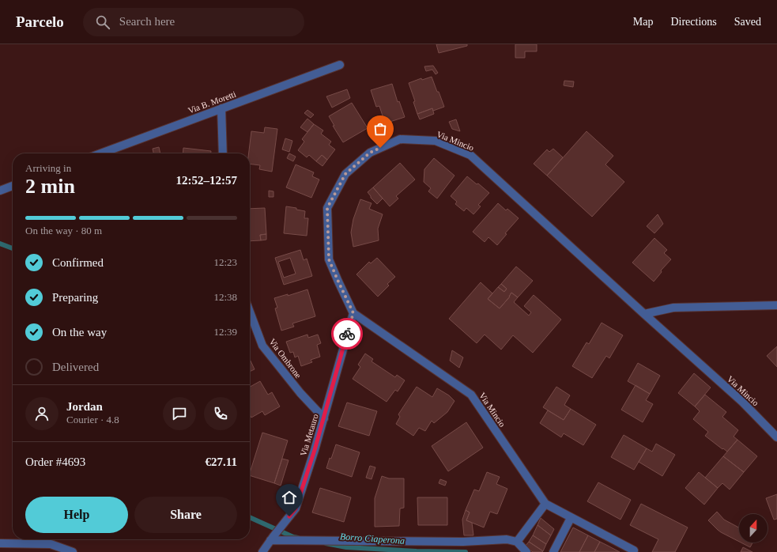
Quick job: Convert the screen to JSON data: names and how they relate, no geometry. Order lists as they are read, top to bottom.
{
  "streets": {
    "street": [
      "Via B. Moretti",
      "Via Mincio",
      "Via Ombrone",
      "Via Metauro"
    ]
  },
  "crossings": [
    ["Via Mincio", "Via Metauro"],
    ["Via Ombrone", "Via Metauro"]
  ],
  "water": ["Borro Ciaperona"],
  "north": "top",
  "page": {
    "header": "Parcelo",
    "search": "Search here",
    "nav": ["Map", "Directions", "Saved"],
    "heading": ["2 min", "Arriving in", "12:52–12:57"],
    "panel": [
      "Jordan",
      "Courier · 4.8",
      "Order #4693",
      "€27.11"
    ],
    "bar": "On the way · 80 m",
    "list": [
      ["Confirmed", "12:23"],
      ["Preparing", "12:38"],
      ["On the way", "12:39"],
      "Delivered"
    ],
    "buttons": ["Help", "Share"]
  }
}
